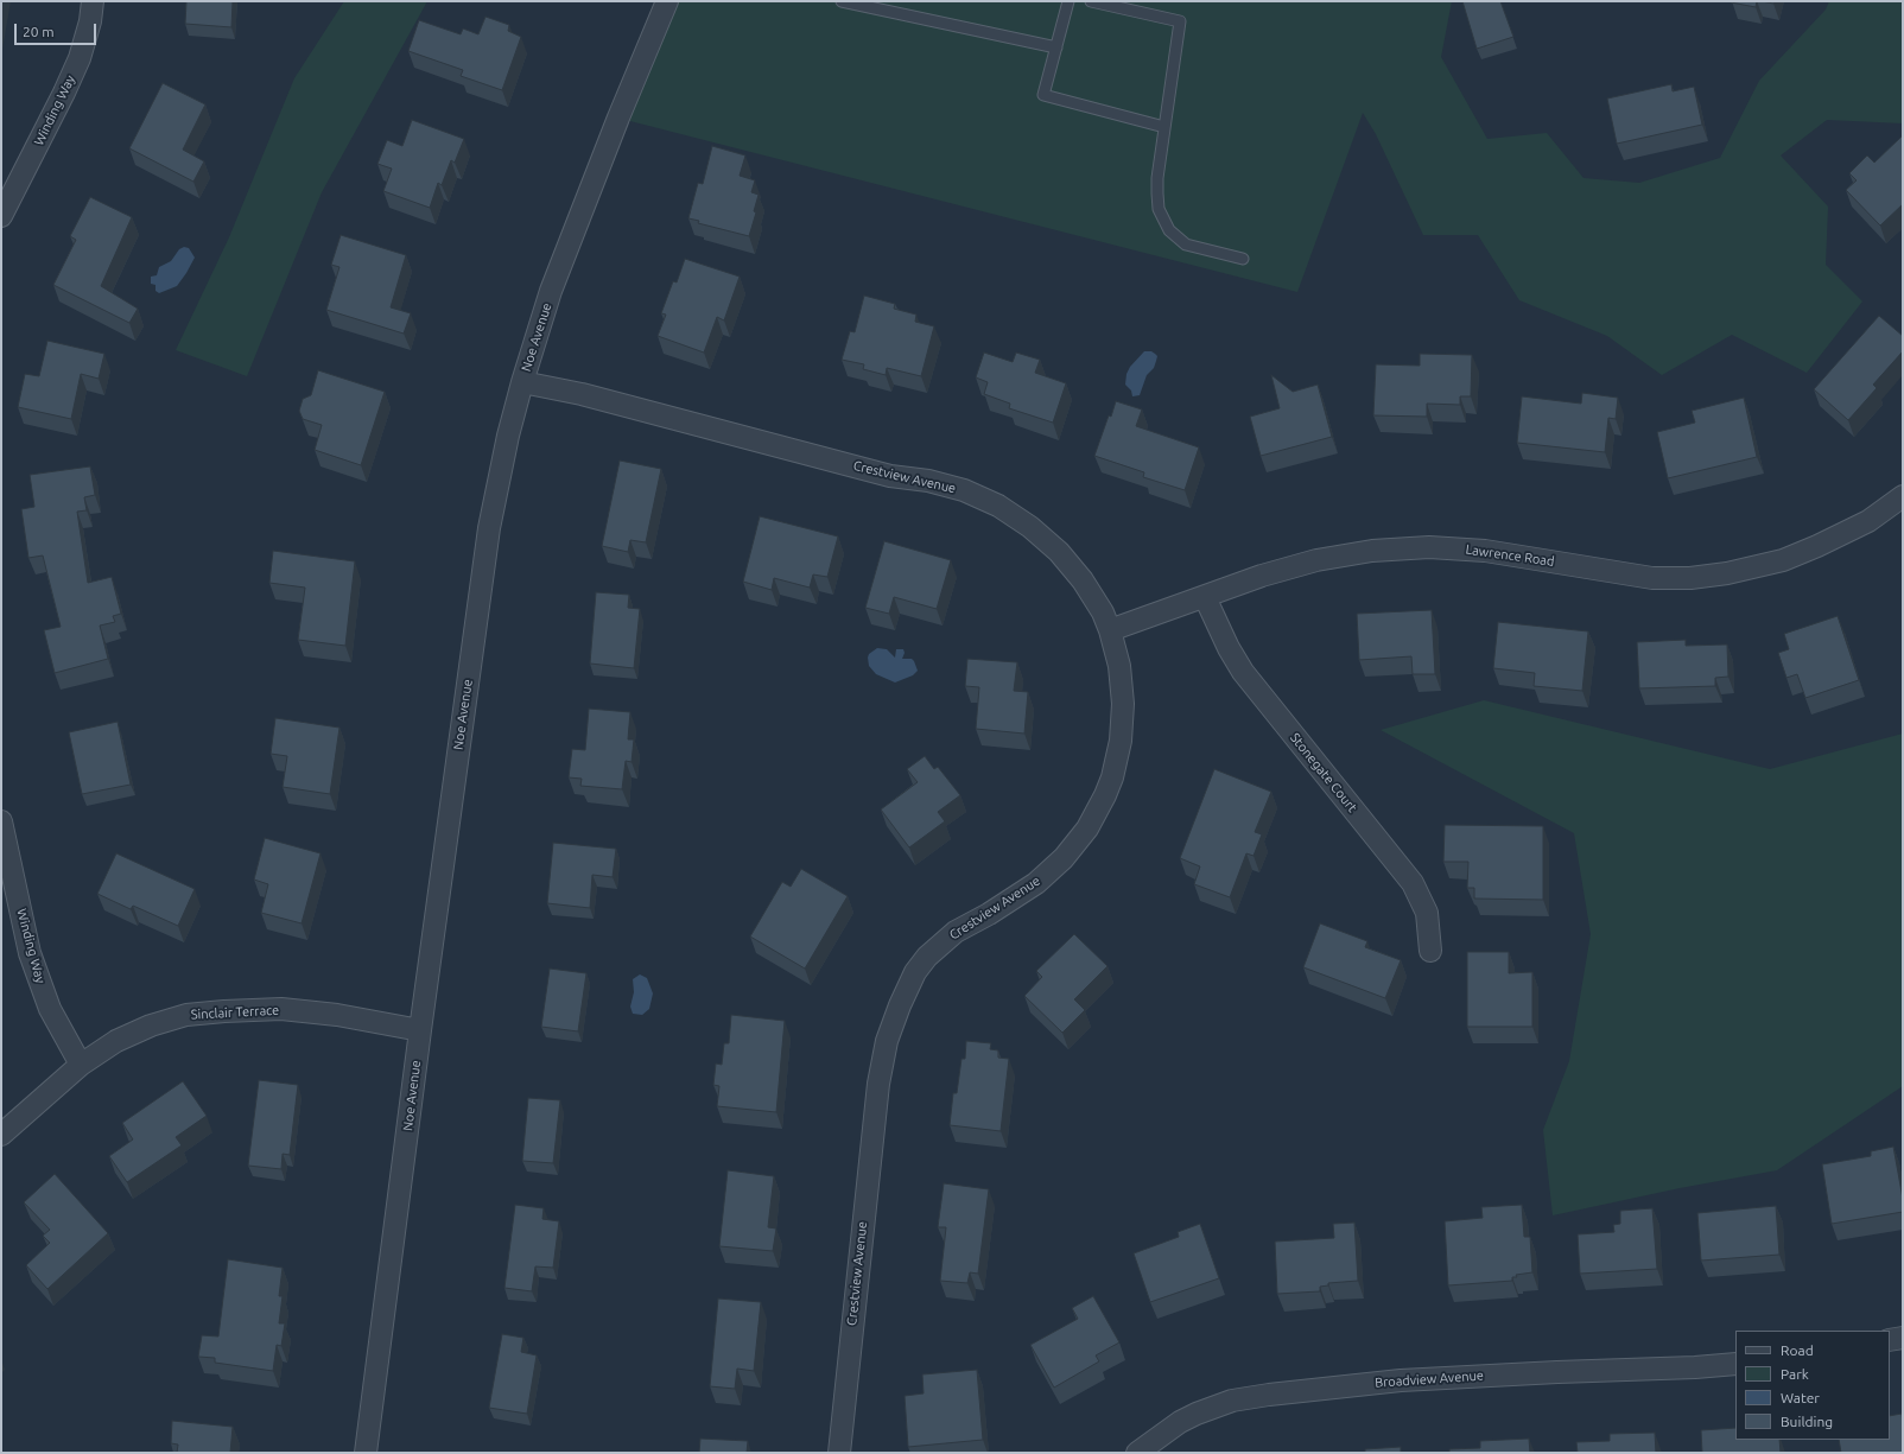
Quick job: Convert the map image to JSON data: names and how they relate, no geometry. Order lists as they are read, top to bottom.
{
  "streets": {
    "street": [
      "Winding Way",
      "Noe Avenue",
      "Crestview Avenue",
      "Lawrence Road",
      "Stonegate Court",
      "Sinclair Terrace",
      "Broadview Avenue"
    ]
  },
  "crossings": [
    ["Winding Way", "Sinclair Terrace"],
    ["Noe Avenue", "Crestview Avenue"],
    ["Noe Avenue", "Sinclair Terrace"],
    ["Crestview Avenue", "Lawrence Road"],
    ["Lawrence Road", "Stonegate Court"]
  ],
  "legend": [
    "Road",
    "Park",
    "Water",
    "Building"
  ],
  "scale_bar": "20 m"
}
